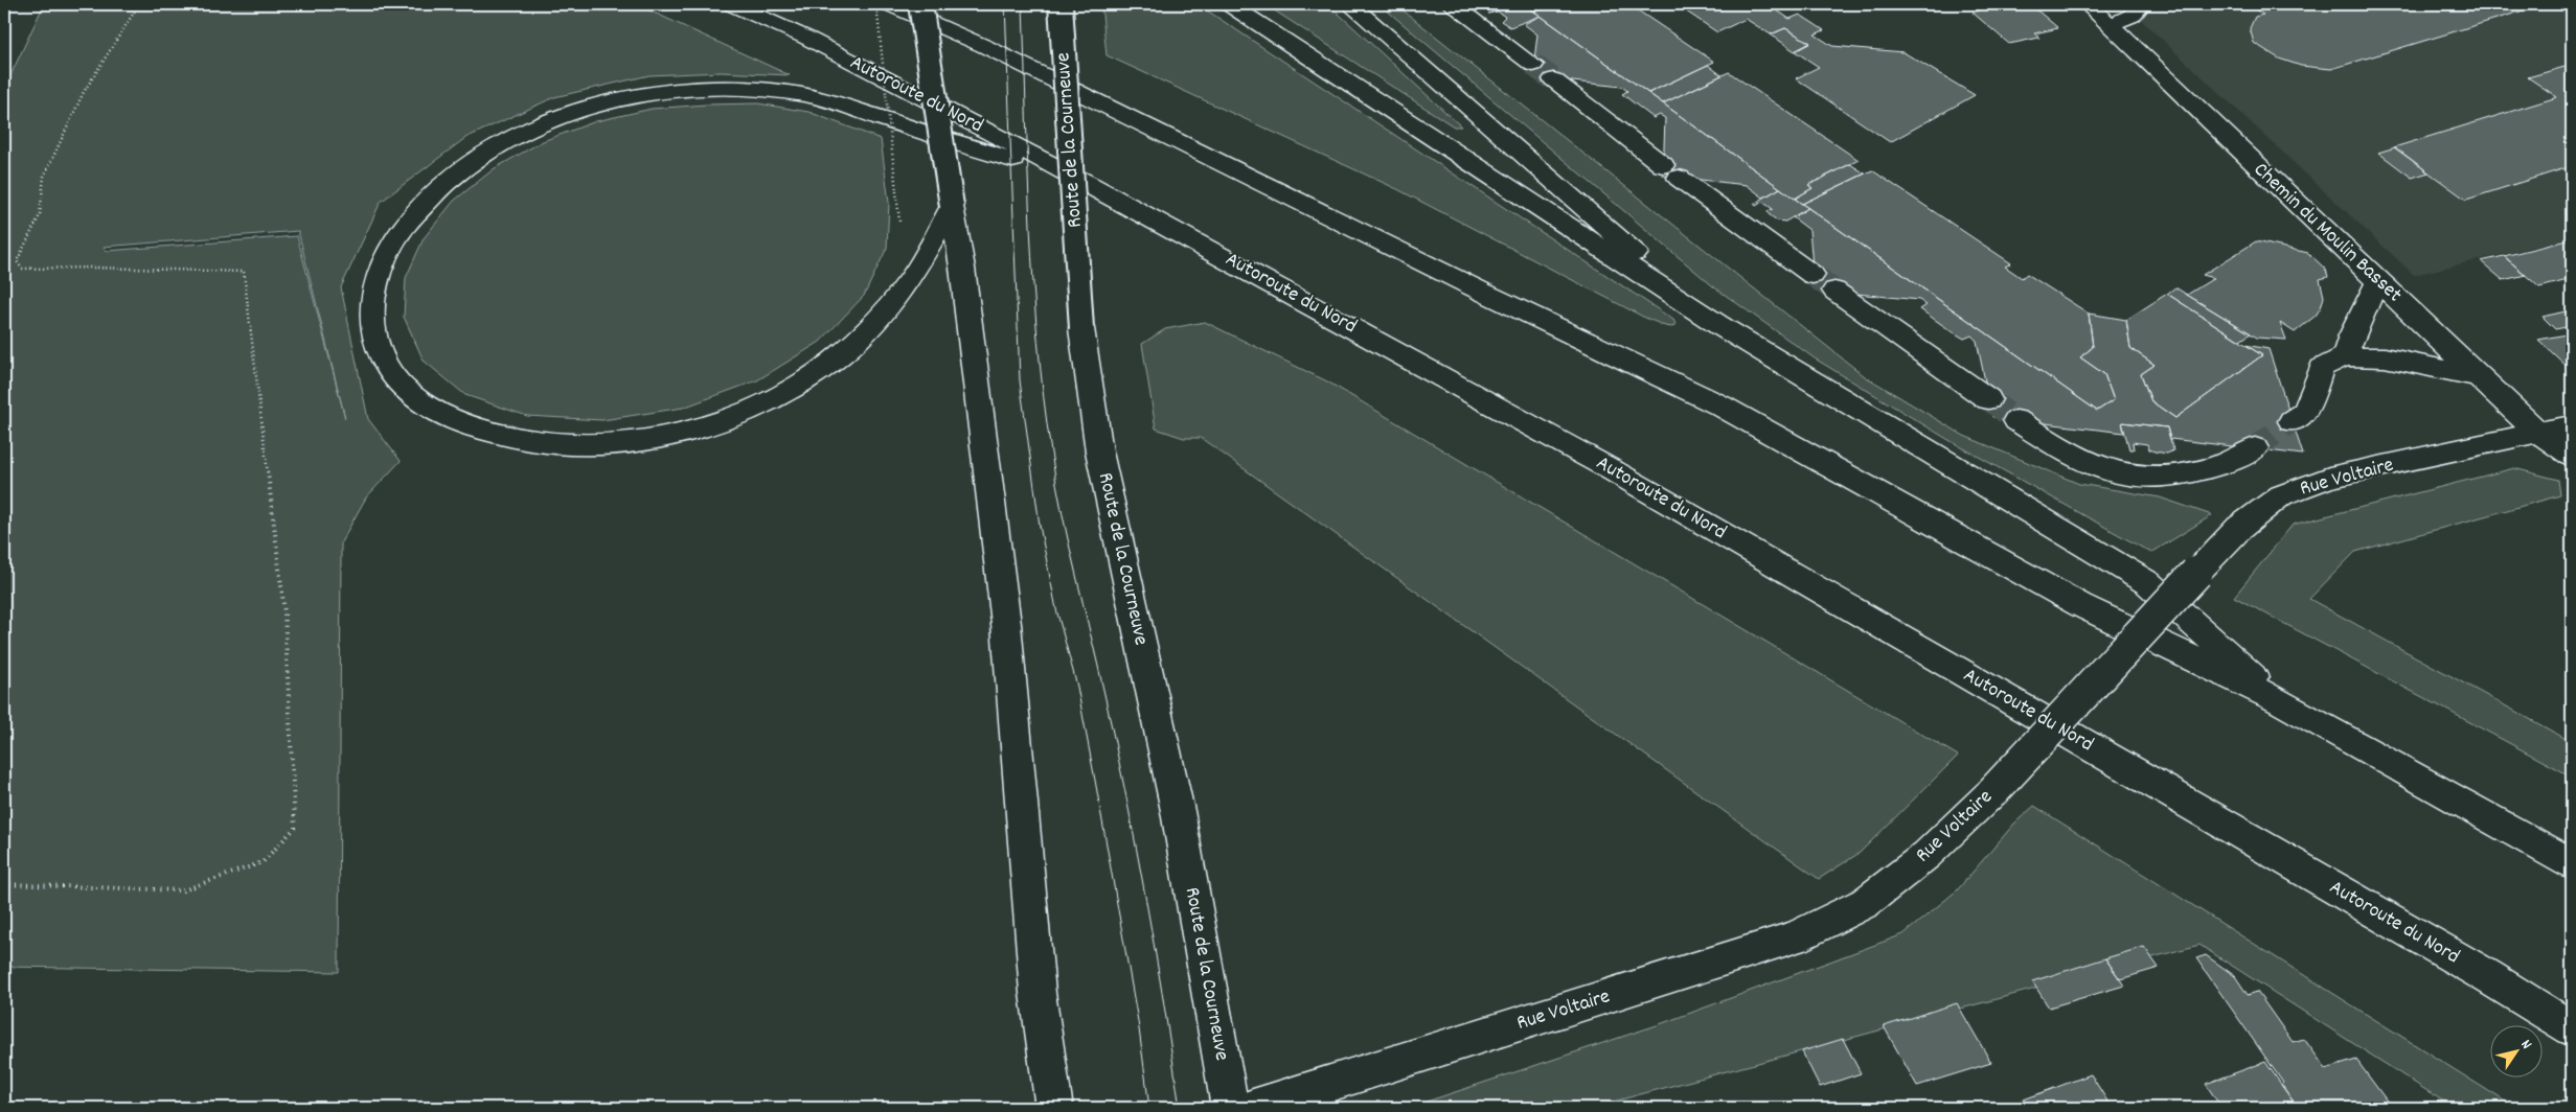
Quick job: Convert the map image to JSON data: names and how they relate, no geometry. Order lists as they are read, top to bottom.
{
  "streets": {
    "main road": [
      "Autoroute du Nord",
      "Route de la Courneuve",
      "Chemin du Moulin Basset",
      "Rue Voltaire"
    ]
  },
  "crossings": [
    ["Chemin du Moulin Basset", "Rue Voltaire"]
  ],
  "north": "top right"
}
